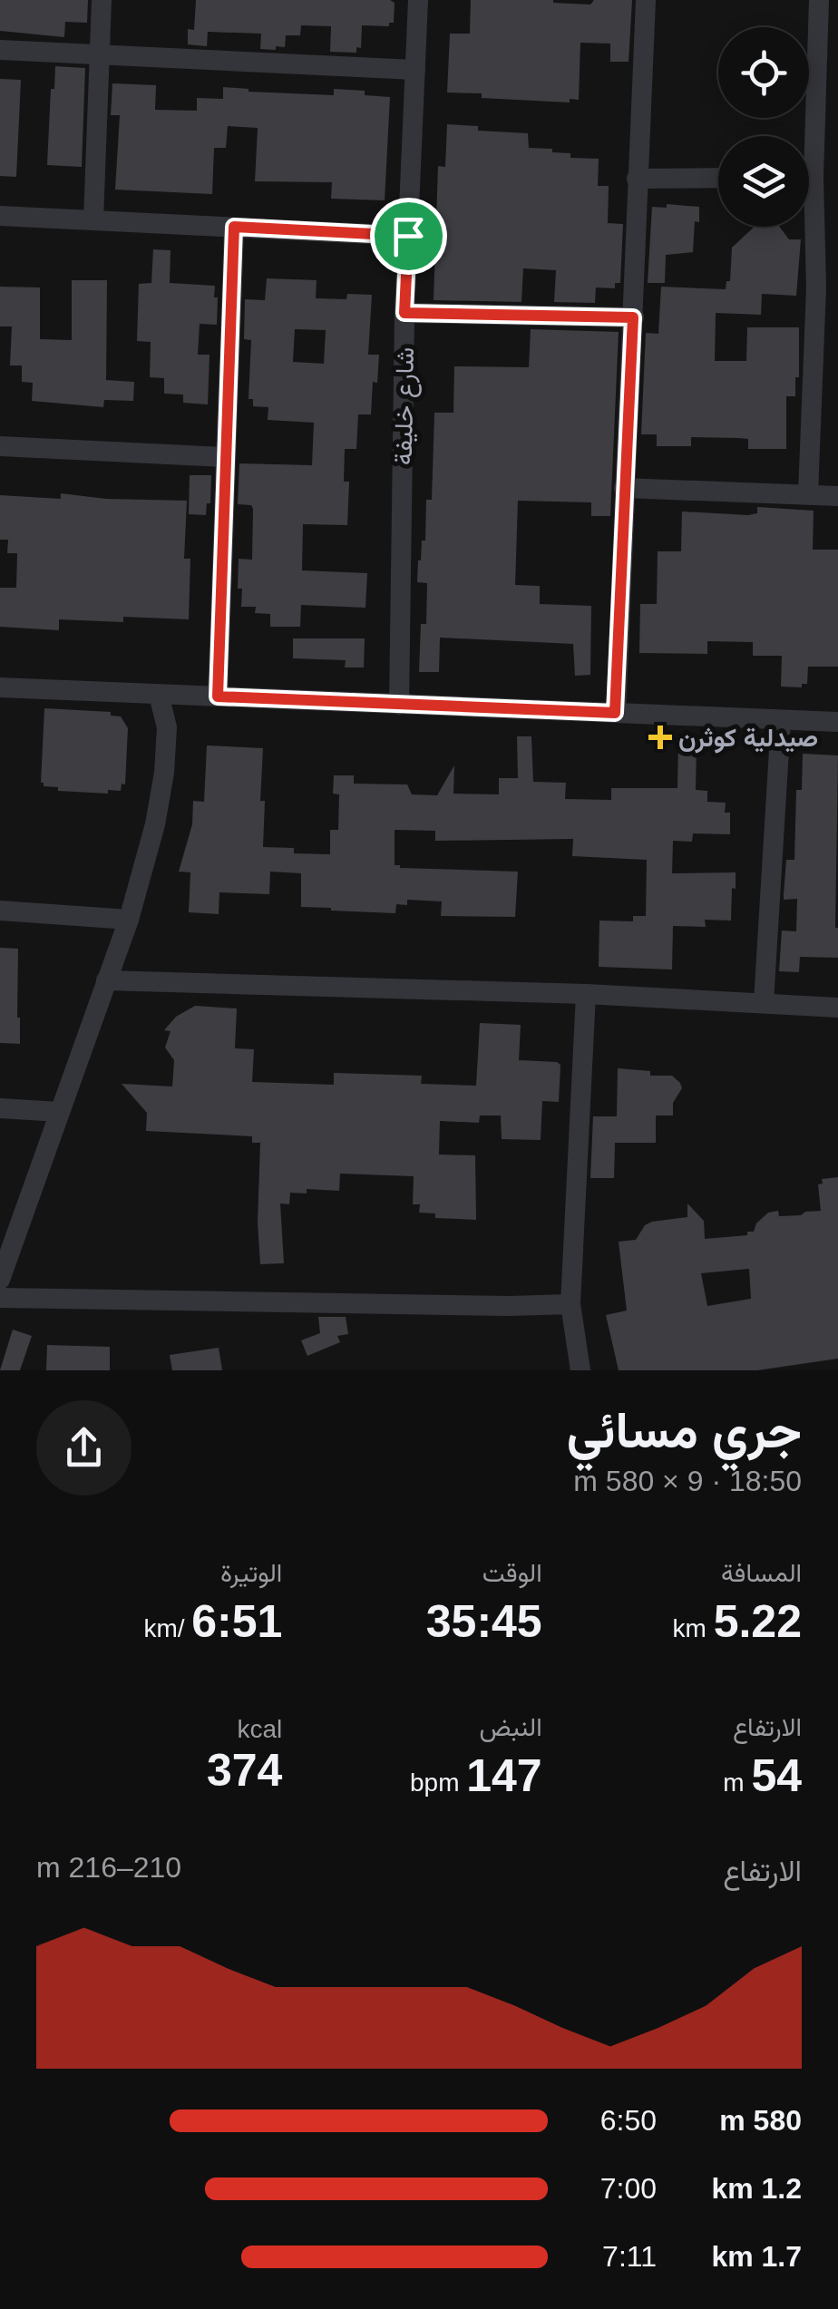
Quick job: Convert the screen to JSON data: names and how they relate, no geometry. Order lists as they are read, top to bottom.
{
  "streets": {
    "street": ["شارع خليفة"]
  },
  "places": {
    "health": ["صيدلية كوثرن"]
  },
  "page": {
    "heading": ["جري مسائي", "18:50 · 9 × 580 m"],
    "stats": [
      ["المسافة", "5.22 km"],
      ["الوقت", "35:45"],
      ["الوتيرة", "6:51 /km"],
      ["الارتفاع", "54 m"],
      ["النبض", "147 bpm"],
      ["kcal", "374"]
    ],
    "chart": ["الارتفاع", "210–216 m"],
    "list": [
      {
        "name": "580 m",
        "note": "6:50"
      },
      {
        "name": "1.2 km",
        "note": "7:00"
      },
      {
        "name": "1.7 km",
        "note": "7:11"
      }
    ]
  }
}
